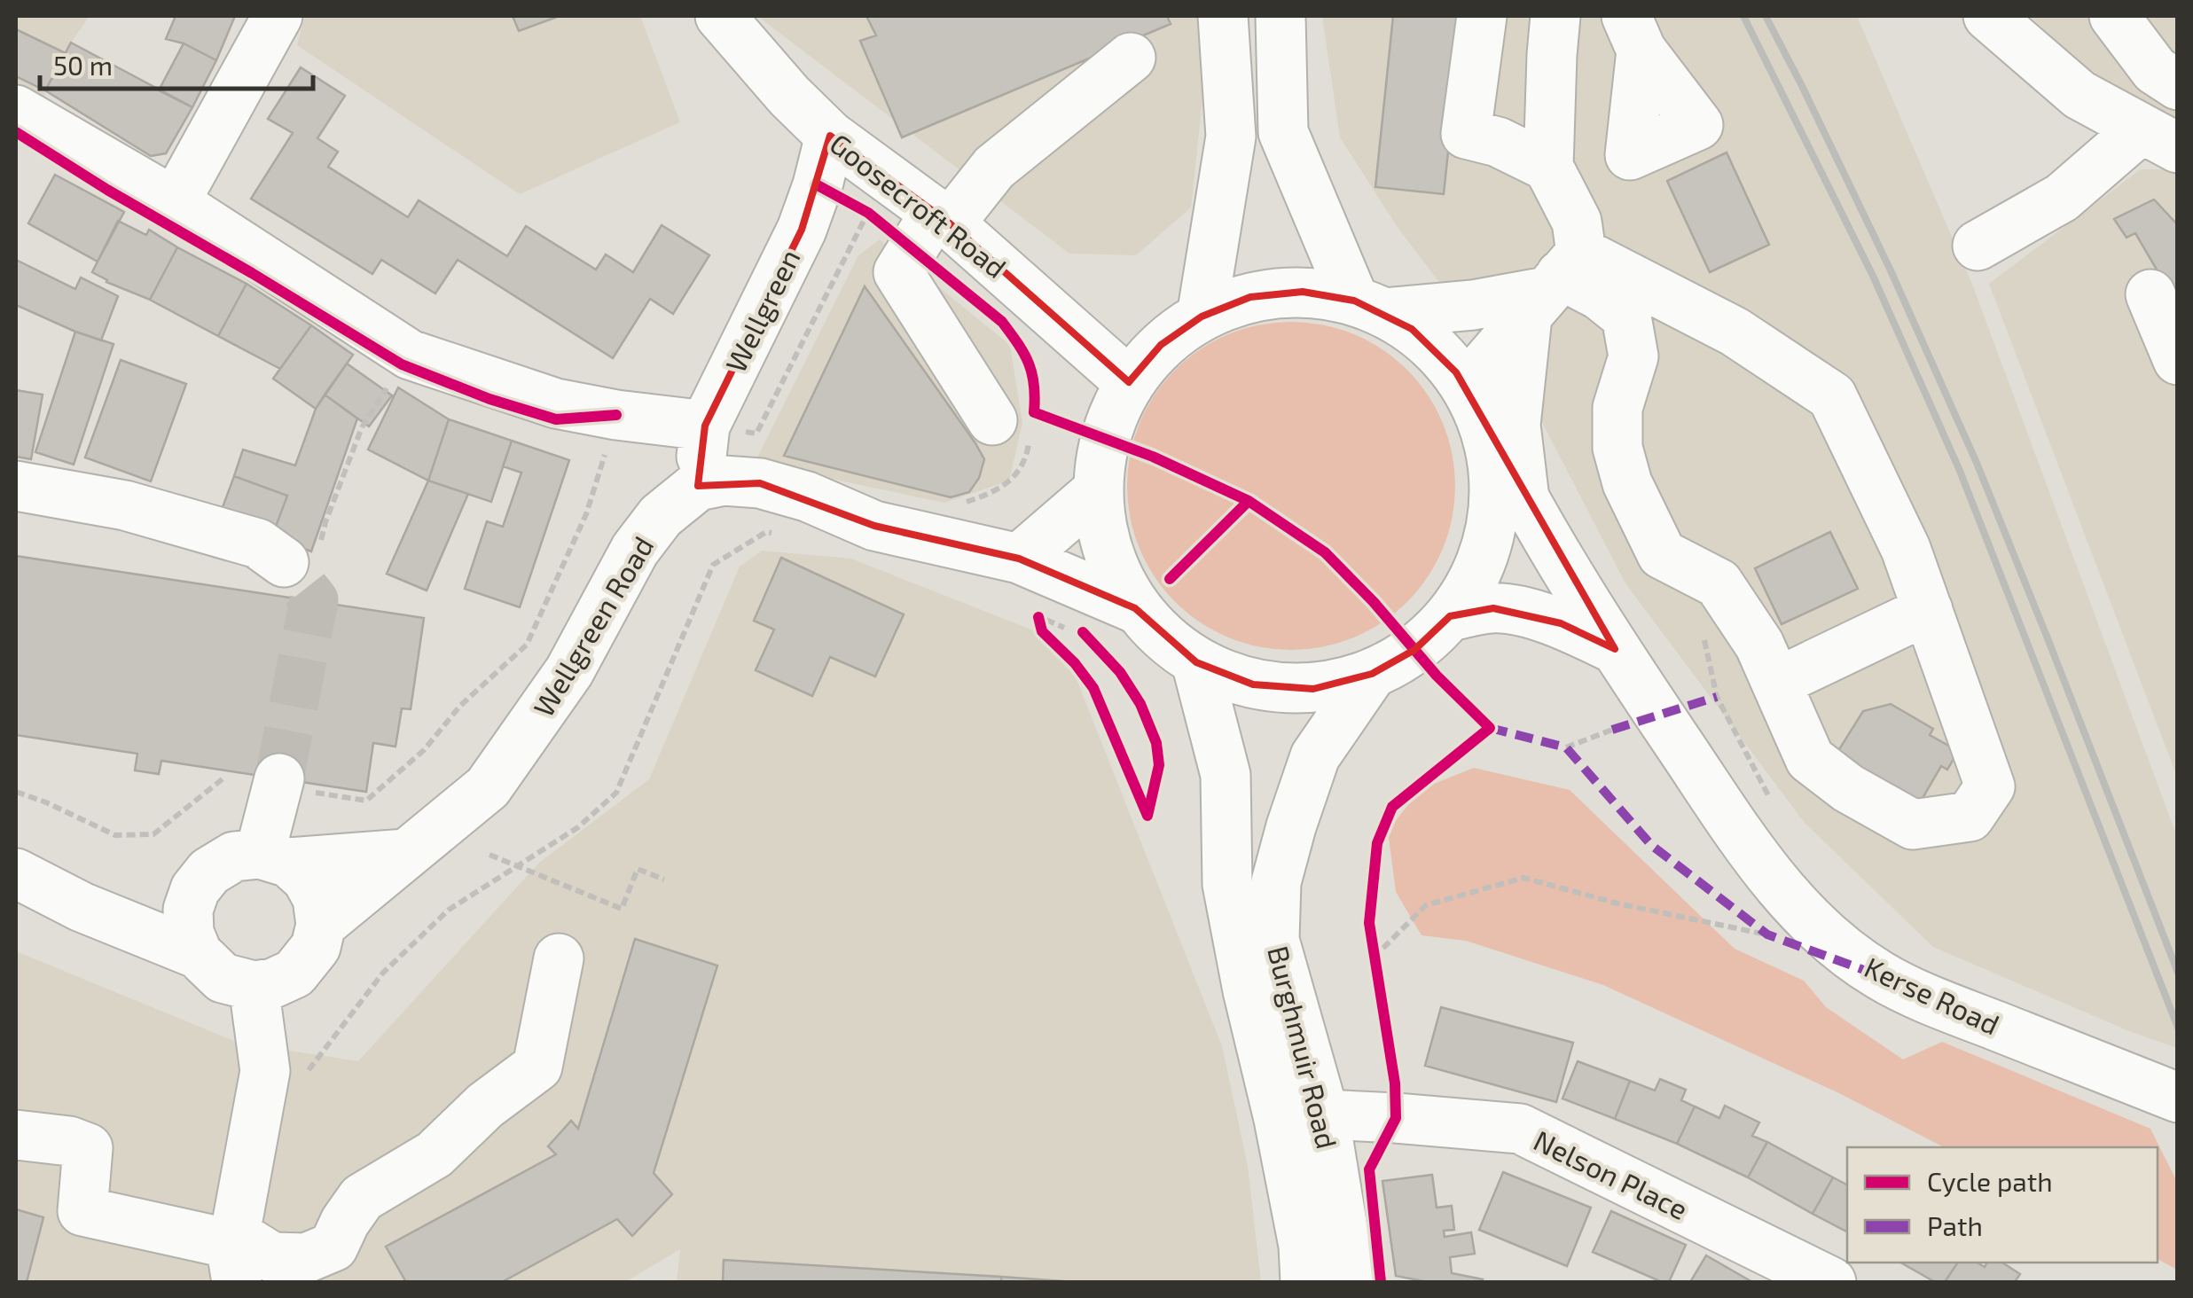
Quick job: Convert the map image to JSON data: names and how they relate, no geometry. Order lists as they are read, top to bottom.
{
  "streets": {
    "main road": [
      "Goosecroft Road",
      "Wellgreen",
      "Wellgreen Road",
      "Kerse Road",
      "Burghmuir Road",
      "Nelson Place"
    ]
  },
  "crossings": [
    ["Goosecroft Road", "Wellgreen"],
    ["Wellgreen", "Wellgreen Road"],
    ["Burghmuir Road", "Nelson Place"]
  ],
  "legend": ["Cycle path", "Path"],
  "scale_bar": "50 m"
}
